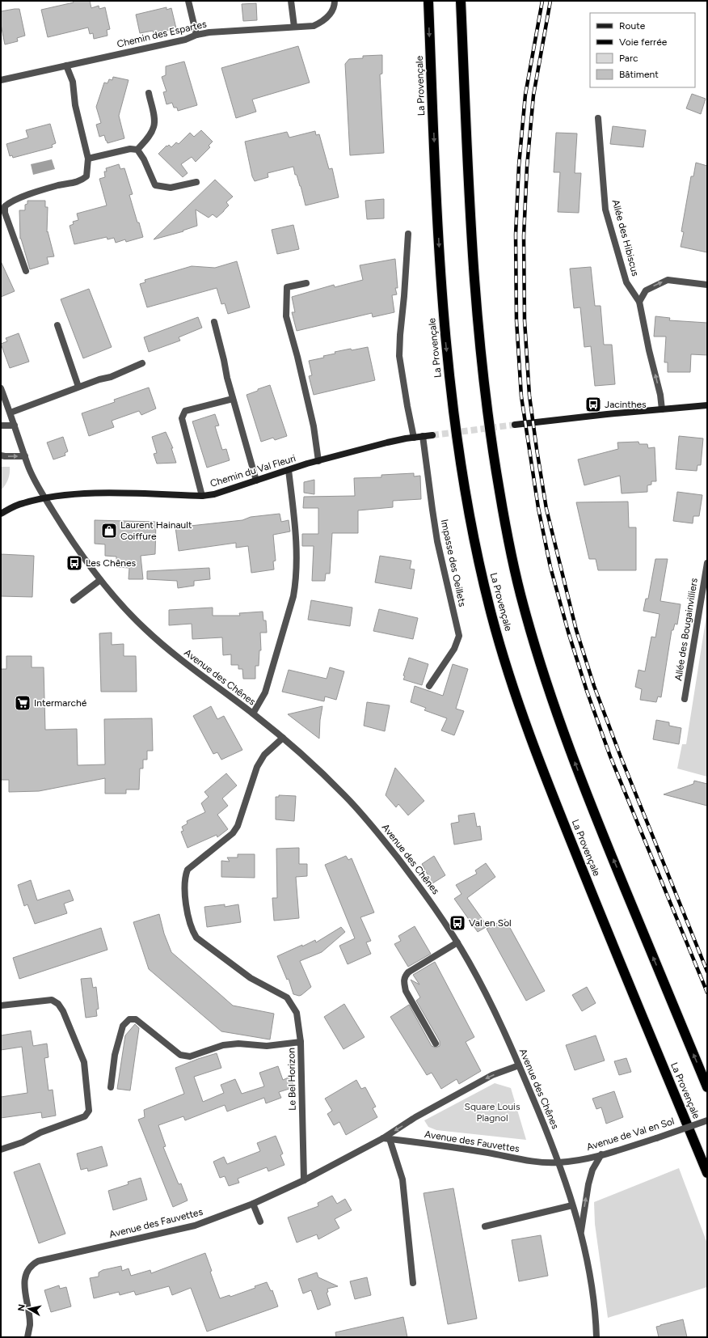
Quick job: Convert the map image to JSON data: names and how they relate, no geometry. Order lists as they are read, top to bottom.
{
  "streets": {
    "highway": ["La Provençale"],
    "street": [
      "Chemin des Espartes",
      "Allée des Hibiscus",
      "Chemin du Val Fleuri",
      "Impasse des Oeillets",
      "Allée des Bougainvilliers",
      "Avenue des Chênes",
      "Le Bel Horizon",
      "Avenue de Val en Sol",
      "Avenue des Fauvettes"
    ]
  },
  "crossings": [
    ["Chemin du Val Fleuri", "Impasse des Oeillets"],
    ["Chemin du Val Fleuri", "Avenue des Chênes"],
    ["Avenue des Chênes", "Avenue de Val en Sol"],
    ["Avenue des Chênes", "Avenue des Fauvettes"],
    ["Le Bel Horizon", "Avenue des Fauvettes"],
    ["Avenue de Val en Sol", "Avenue des Fauvettes"]
  ],
  "one_way": ["Allée des Hibiscus"],
  "parks": ["Square Louis Plagnol"],
  "places": {
    "bus stop": ["Jacinthes", "Les Chênes", "Val en Sol"],
    "shop": ["Laurent Hainault Coiffure"],
    "supermarket": ["Intermarché"]
  },
  "legend": [
    "Route",
    "Voie ferrée",
    "Parc",
    "Bâtiment"
  ],
  "north": "left"
}
